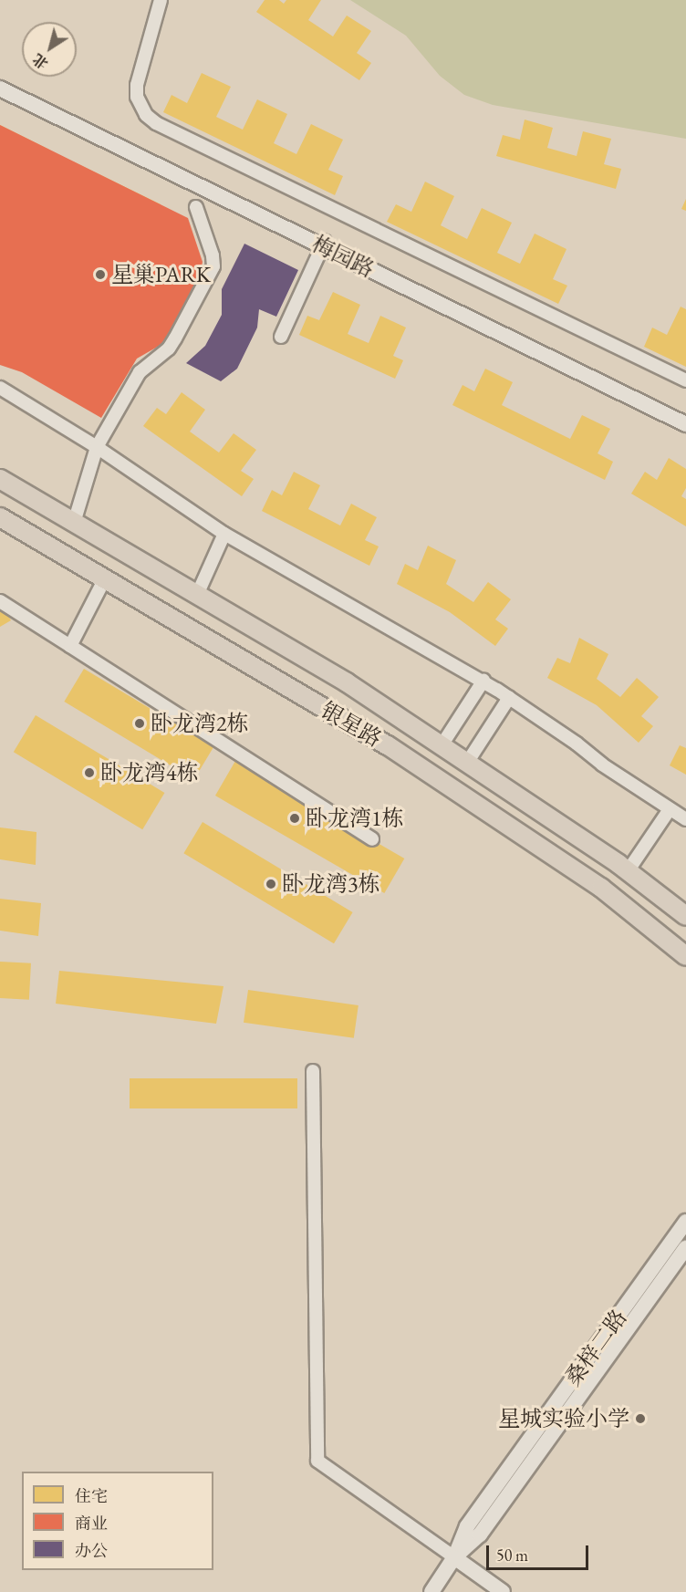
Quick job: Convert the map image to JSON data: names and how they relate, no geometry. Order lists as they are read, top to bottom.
{
  "streets": {
    "main road": ["银星路"],
    "street": ["梅园路", "桑梓二路"]
  },
  "places": [
    "星巢PARK",
    "卧龙湾2栋",
    "卧龙湾4栋",
    "卧龙湾1栋",
    "卧龙湾3栋",
    "星城实验小学"
  ],
  "legend": ["住宅", "商业", "办公"],
  "scale_bar": "50 m",
  "north": "bottom left"
}
